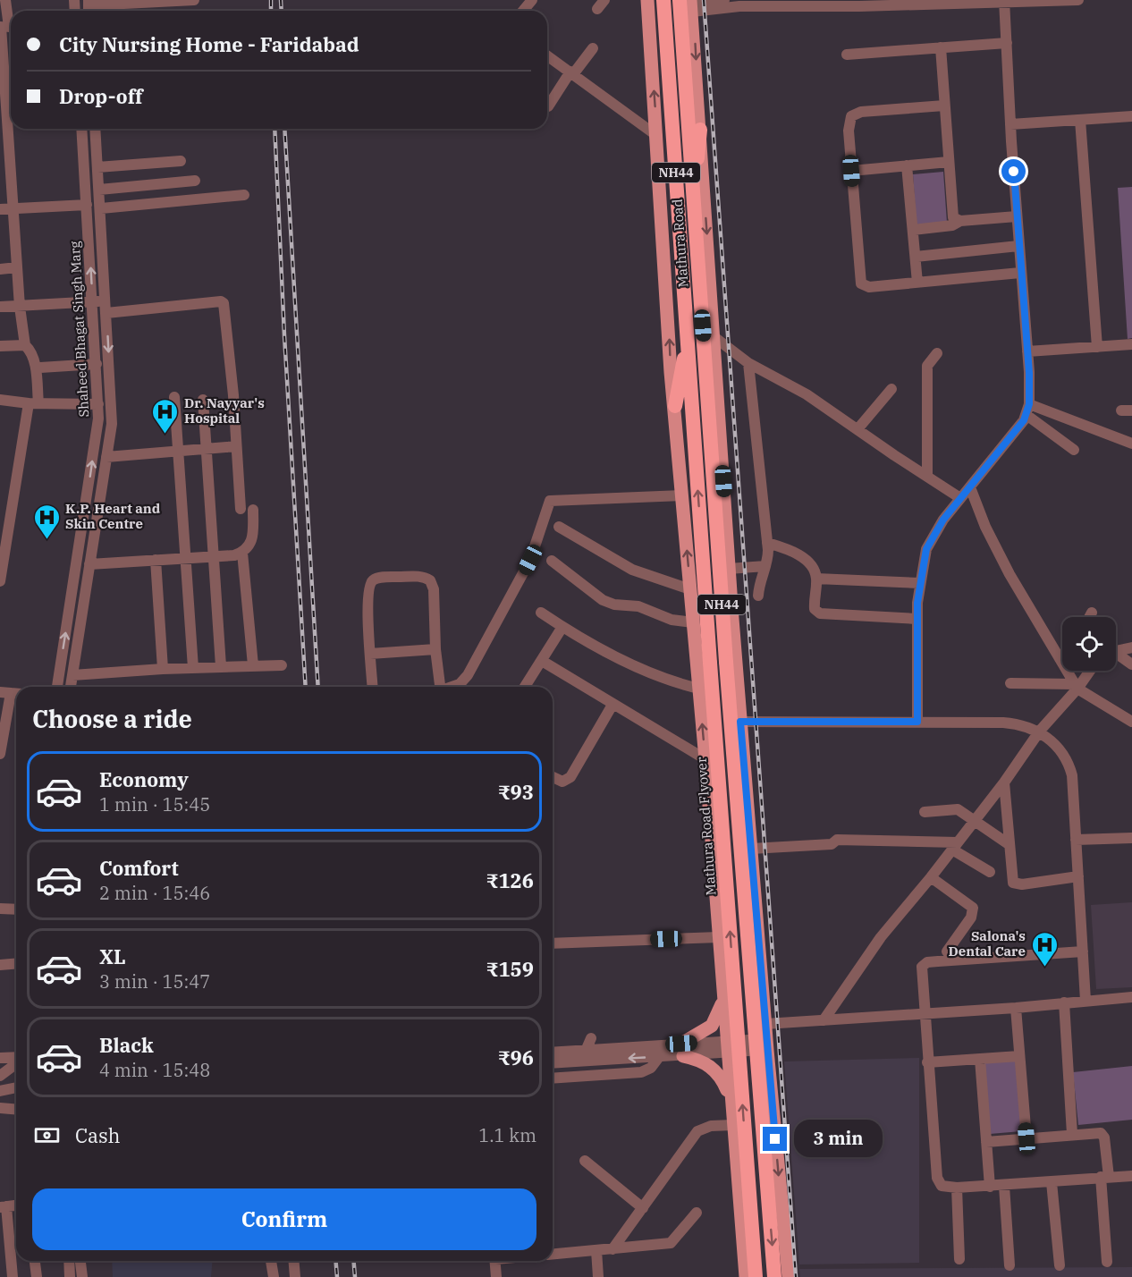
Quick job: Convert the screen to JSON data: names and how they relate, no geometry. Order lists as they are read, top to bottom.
{
  "streets": {
    "highway": ["NH44", "Mathura Road", "Mathura Road Flyover"],
    "street": ["Shaheed Bhagat Singh Marg"]
  },
  "crossings": [
    ["NH44", "Mathura Road"],
    ["Mathura Road", "Mathura Road Flyover"]
  ],
  "places": {
    "hospital": ["Dr. Nayyar's Hospital", "K.P. Heart and Skin Centre", "Salona's Dental Care"]
  },
  "page": {
    "banner": ["City Nursing Home - Faridabad", "Drop-off"],
    "heading": "Choose a ride",
    "list": [
      {
        "name": "Economy",
        "note": "1 min · 15:45",
        "value": "₹93"
      },
      {
        "name": "Comfort",
        "note": "2 min · 15:46",
        "value": "₹126"
      },
      {
        "name": "XL",
        "note": "3 min · 15:47",
        "value": "₹159"
      },
      {
        "name": "Black",
        "note": "4 min · 15:48",
        "value": "₹96"
      }
    ],
    "pay": ["Cash", "1.1 km"],
    "bubble": "3 min",
    "buttons": "Confirm"
  }
}
